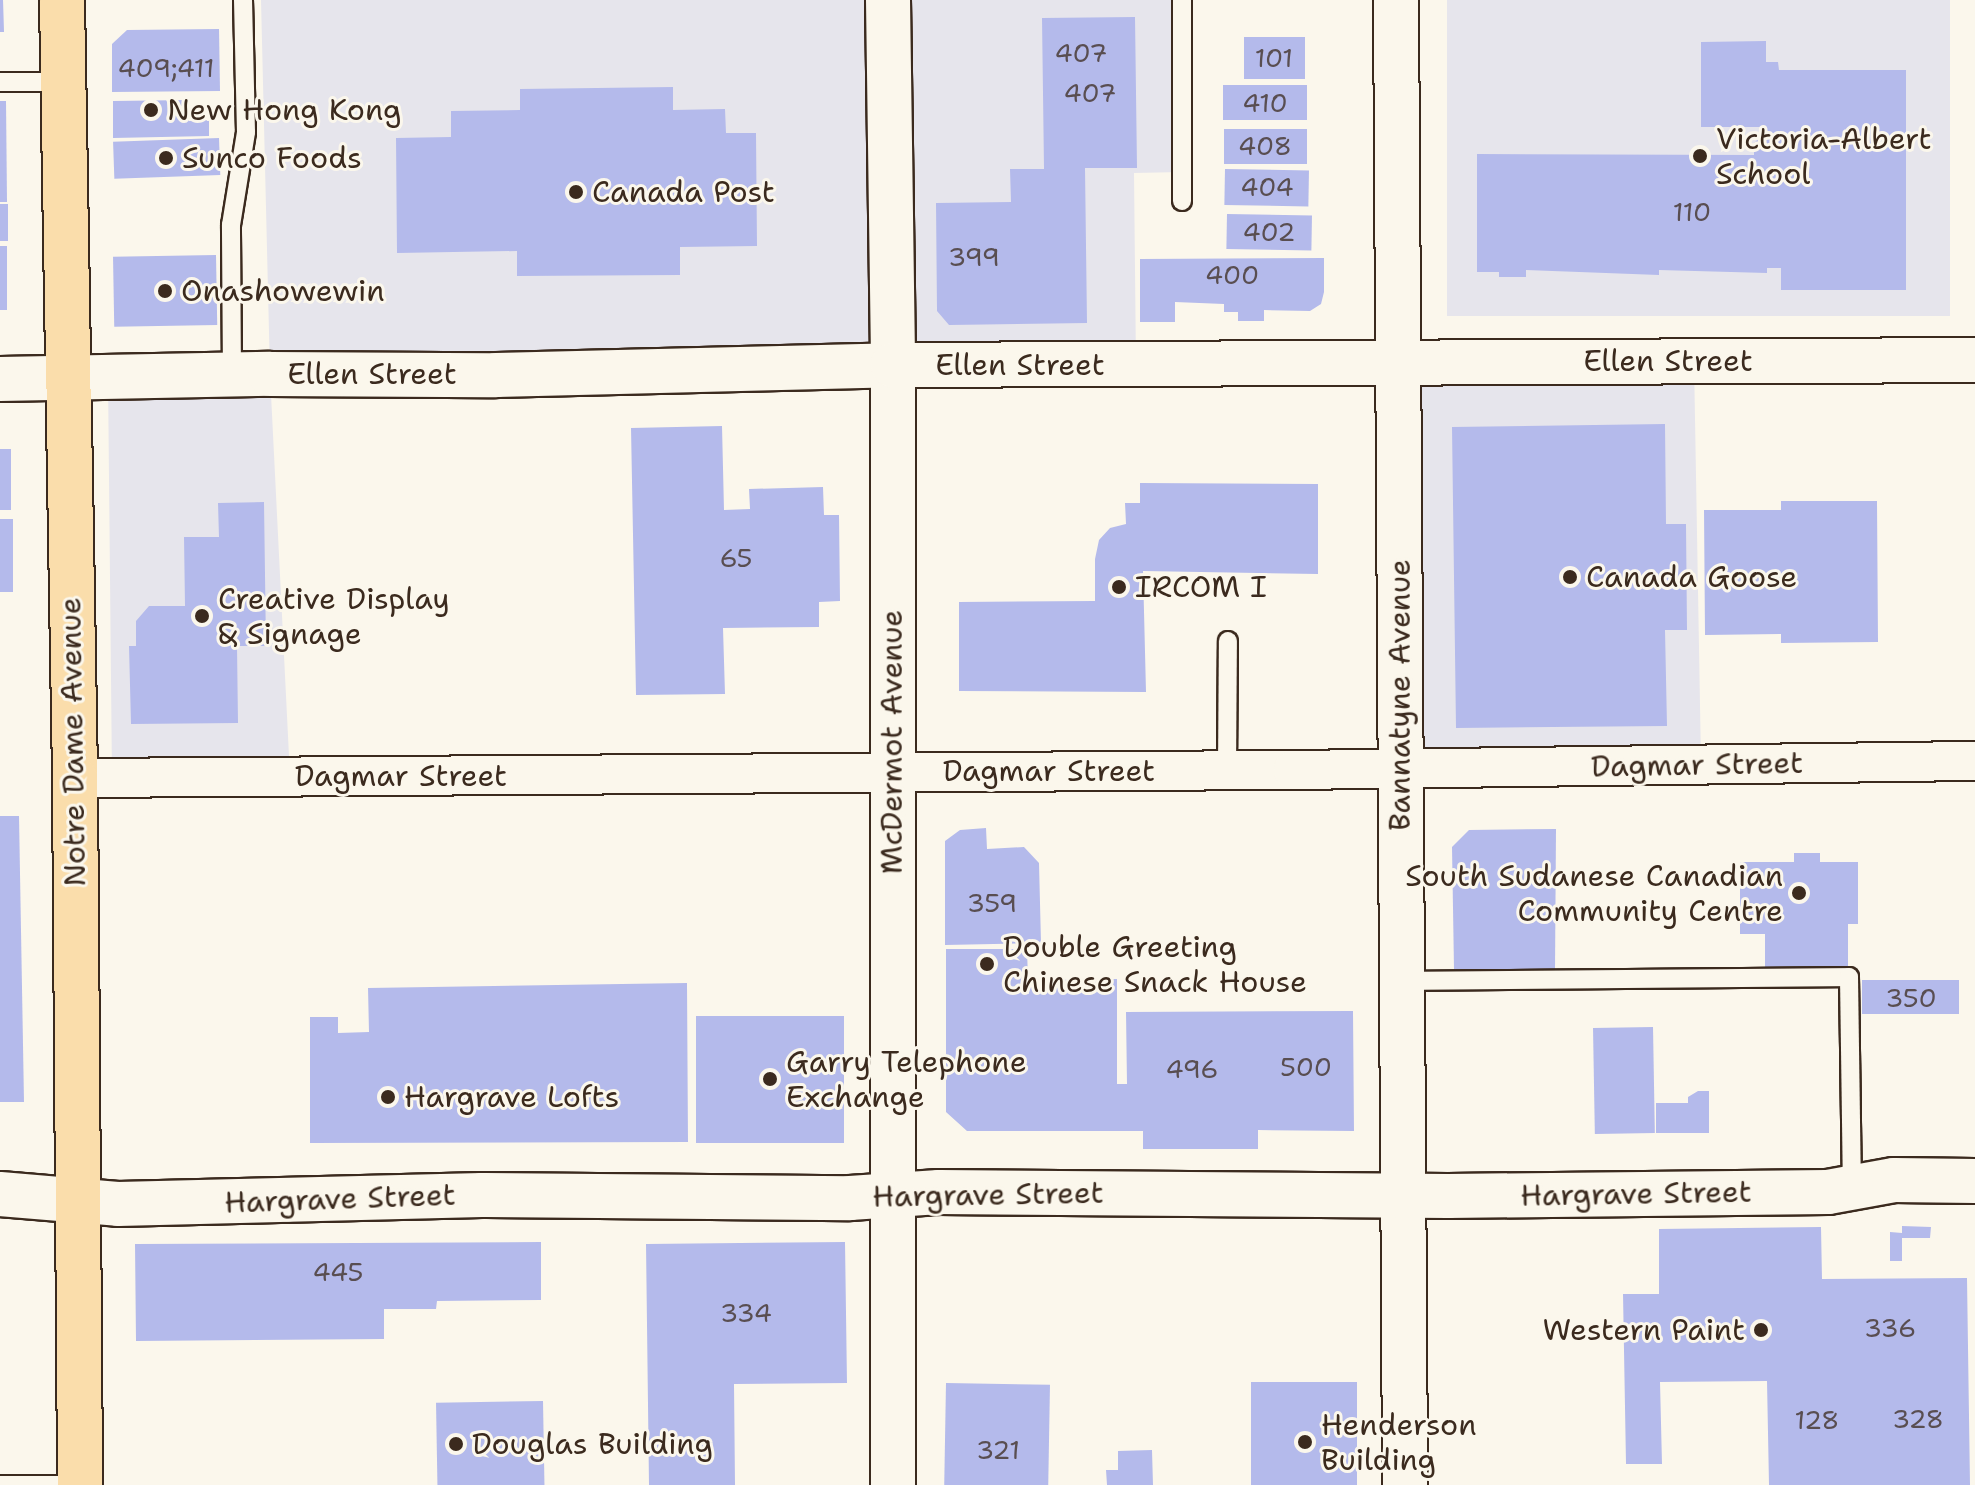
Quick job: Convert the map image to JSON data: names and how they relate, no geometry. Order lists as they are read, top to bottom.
{
  "streets": {
    "main road": ["Notre Dame Avenue"],
    "street": [
      "Ellen Street",
      "Bannatyne Avenue",
      "McDermot Avenue",
      "Dagmar Street",
      "Hargrave Street"
    ]
  },
  "crossings": [
    ["Ellen Street", "Bannatyne Avenue"],
    ["Ellen Street", "Notre Dame Avenue"],
    ["Ellen Street", "McDermot Avenue"],
    ["Bannatyne Avenue", "Dagmar Street"],
    ["Bannatyne Avenue", "Hargrave Street"],
    ["Notre Dame Avenue", "Dagmar Street"],
    ["Notre Dame Avenue", "Hargrave Street"],
    ["McDermot Avenue", "Dagmar Street"],
    ["McDermot Avenue", "Hargrave Street"]
  ],
  "places": [
    "New Hong Kong",
    "Victoria-Albert School",
    "Sunco Foods",
    "Canada Post",
    "Onashowewin",
    "Canada Goose",
    "IRCOM I",
    "Creative Display & Signage",
    "South Sudanese Canadian Community Centre",
    "Double Greeting Chinese Snack House",
    "Garry Telephone Exchange",
    "Hargrave Lofts",
    "Western Paint",
    "Henderson Building",
    "Douglas Building"
  ],
  "house_numbers": [
    "407",
    "101",
    "409;411",
    "407",
    "410",
    "408",
    "404",
    "110",
    "402",
    "399",
    "400",
    "65",
    "359",
    "350",
    "500",
    "496",
    "445",
    "334",
    "336",
    "328",
    "128",
    "321"
  ]
}
